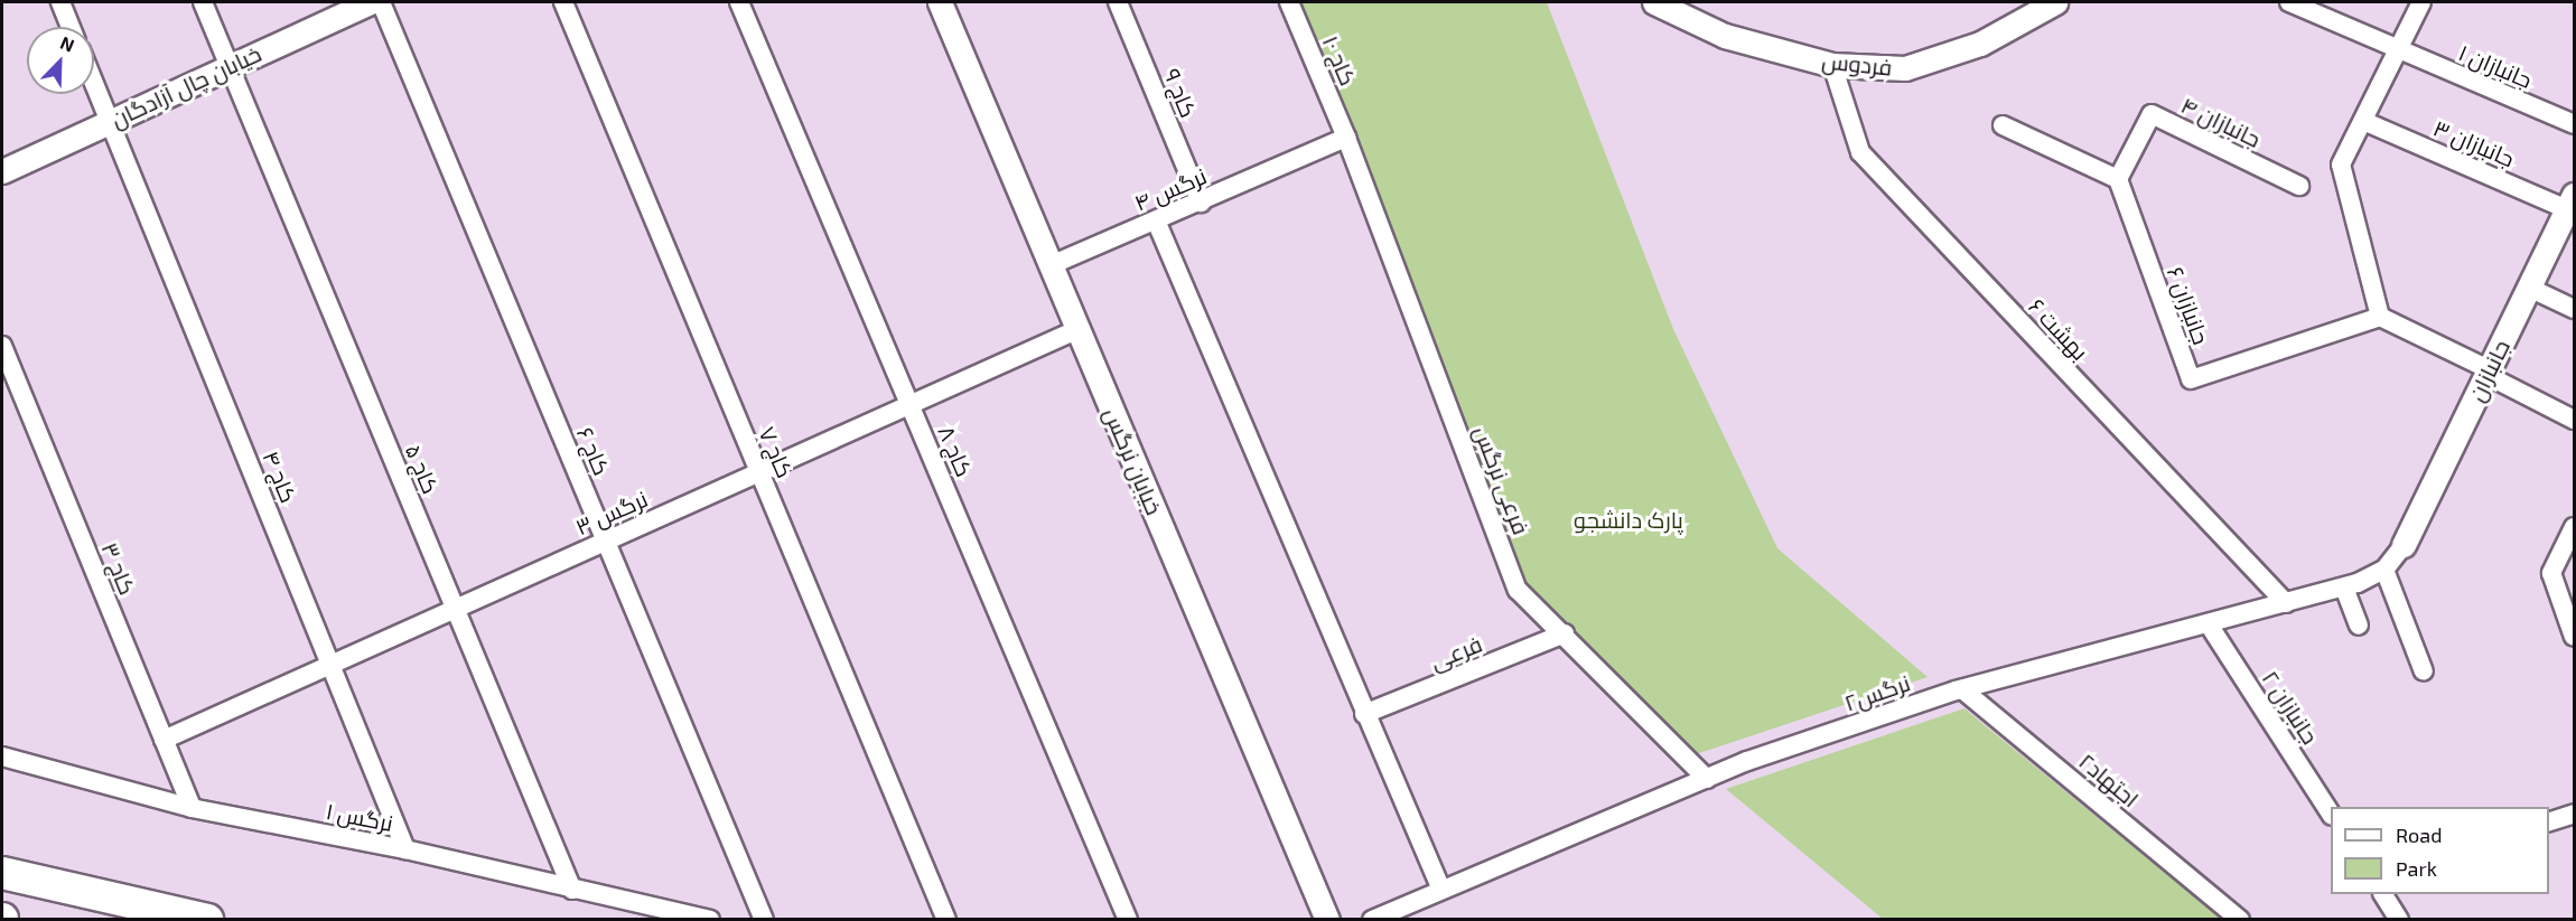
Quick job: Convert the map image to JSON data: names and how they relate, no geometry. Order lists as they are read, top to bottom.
{
  "streets": {
    "street": [
      "کاج ۱۰",
      "فردوس",
      "جانبازان ۱",
      "خیابان چال آزادگان",
      "کاج ۹",
      "جانبازان ۴",
      "جانبازان ۳",
      "نرگس ۴",
      "جانبازان ۶",
      "بهشت ۶",
      "جانبازان",
      "کاج ۶",
      "کاج ۸",
      "کاج ۷",
      "خیابان نرگس",
      "کاج ۵",
      "کاج ۴",
      "فرعی نرگس",
      "نرگس ۳",
      "کاج ۳",
      "فرعی",
      "نرگس۲",
      "جانبازان ۲",
      "اجتهاد۲",
      "نرگس ۱"
    ]
  },
  "crossings": [
    ["کاج ۱۰", "نرگس ۴"],
    ["کاج ۱۰", "فرعی نرگس"],
    ["فردوس", "بهشت ۶"],
    ["خیابان چال آزادگان", "کاج ۵"],
    ["خیابان چال آزادگان", "کاج ۴"],
    ["کاج ۹", "نرگس ۴"],
    ["جانبازان ۴", "جانبازان ۶"],
    ["جانبازان ۳", "جانبازان"],
    ["نرگس ۴", "خیابان نرگس"],
    ["نرگس ۴", "فرعی نرگس"],
    ["بهشت ۶", "نرگس۲"],
    ["جانبازان", "نرگس۲"],
    ["کاج ۶", "نرگس ۳"],
    ["کاج ۸", "نرگس ۳"],
    ["کاج ۷", "نرگس ۳"],
    ["خیابان نرگس", "نرگس ۳"],
    ["کاج ۵", "نرگس ۳"],
    ["کاج ۵", "نرگس ۱"],
    ["کاج ۴", "نرگس ۳"],
    ["کاج ۴", "نرگس ۱"],
    ["فرعی نرگس", "فرعی"],
    ["فرعی نرگس", "نرگس۲"],
    ["نرگس ۳", "کاج ۳"],
    ["کاج ۳", "نرگس ۱"],
    ["نرگس۲", "جانبازان ۲"],
    ["نرگس۲", "اجتهاد۲"]
  ],
  "parks": ["پارک دانشجو"],
  "legend": ["Road", "Park"],
  "north": "top right"
}
